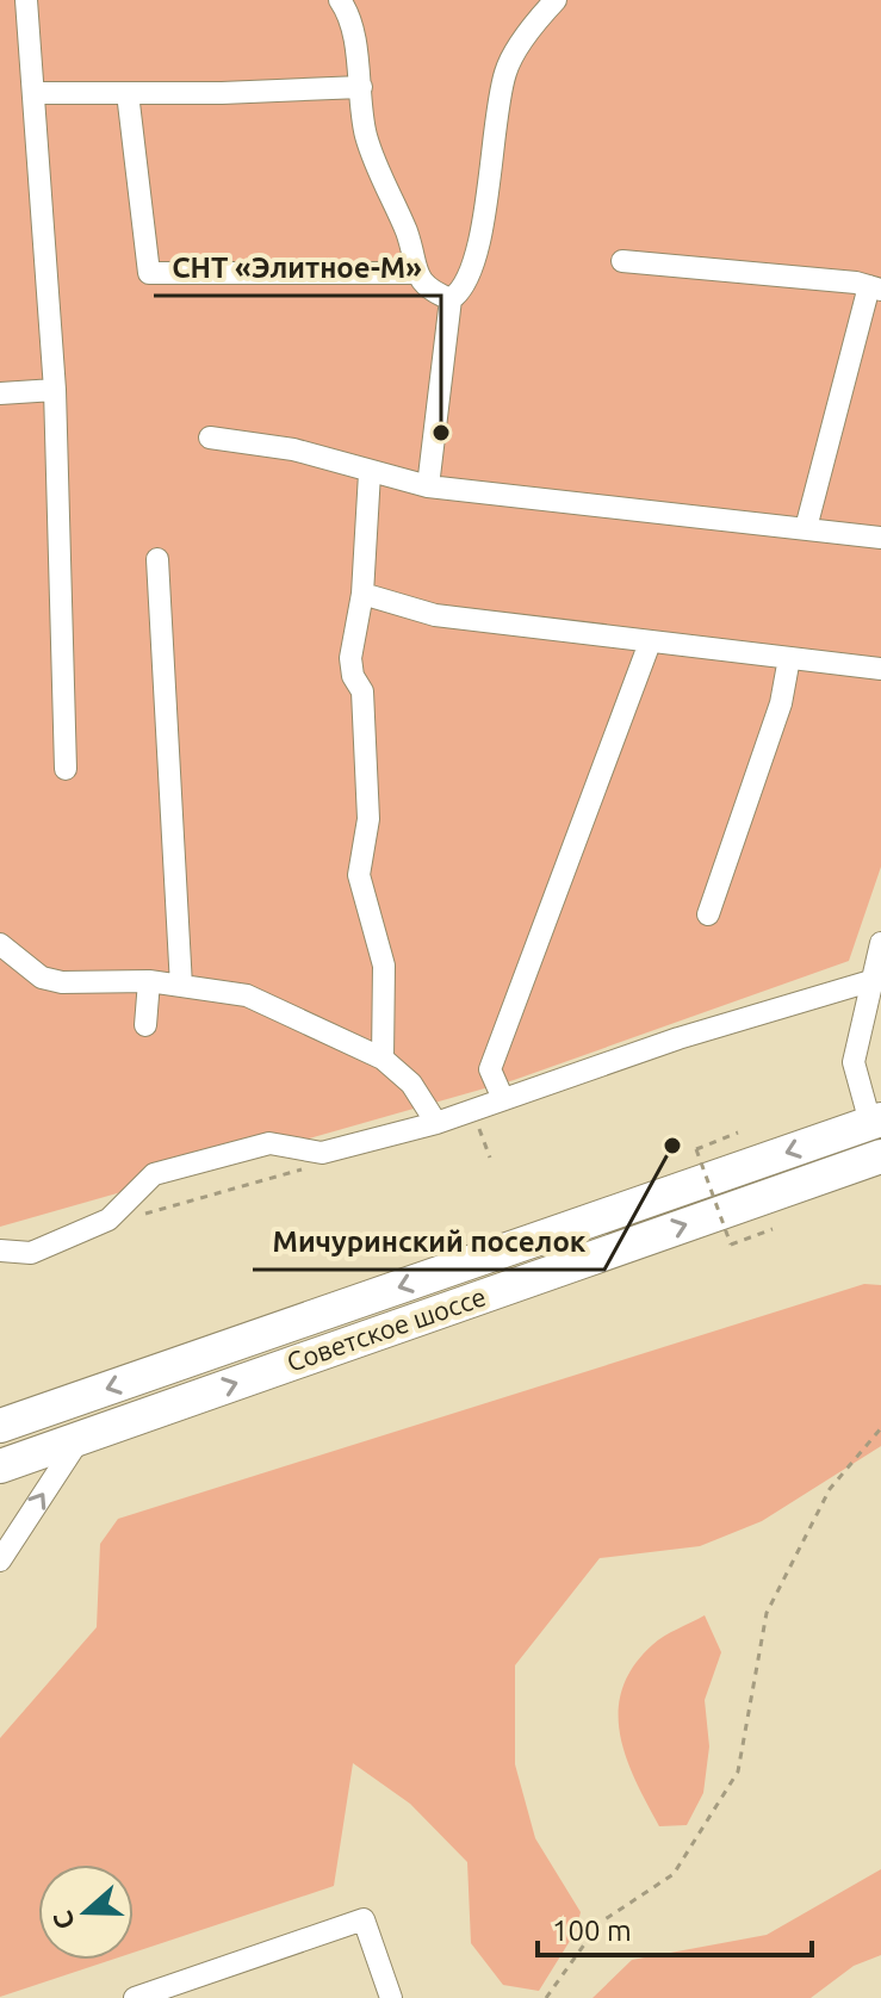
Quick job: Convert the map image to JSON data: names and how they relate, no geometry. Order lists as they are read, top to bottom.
{
  "streets": {
    "highway": ["Советское шоссе"]
  },
  "places": ["СНТ «Элитное-М»", "Мичуринский поселок"],
  "scale_bar": "100 m",
  "north": "left"
}
